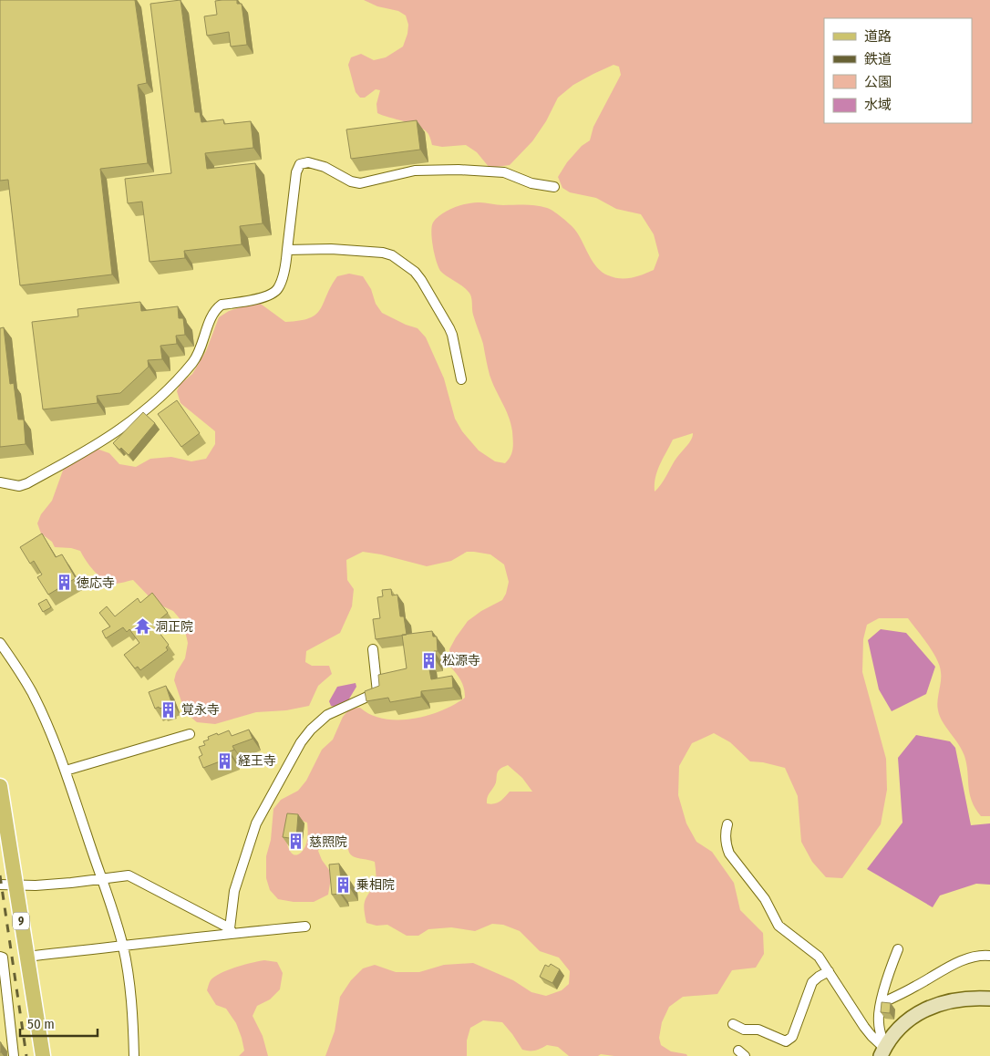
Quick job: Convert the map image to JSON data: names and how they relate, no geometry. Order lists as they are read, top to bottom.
{
  "streets": {
    "main road": ["9"]
  },
  "places": {
    "building": [
      "徳応寺",
      "松源寺",
      "覚永寺",
      "経王寺",
      "慈照院",
      "乗相院"
    ],
    "temple": ["洞正院"]
  },
  "legend": [
    "道路",
    "鉄道",
    "公園",
    "水域"
  ],
  "scale_bar": "50 m"
}
